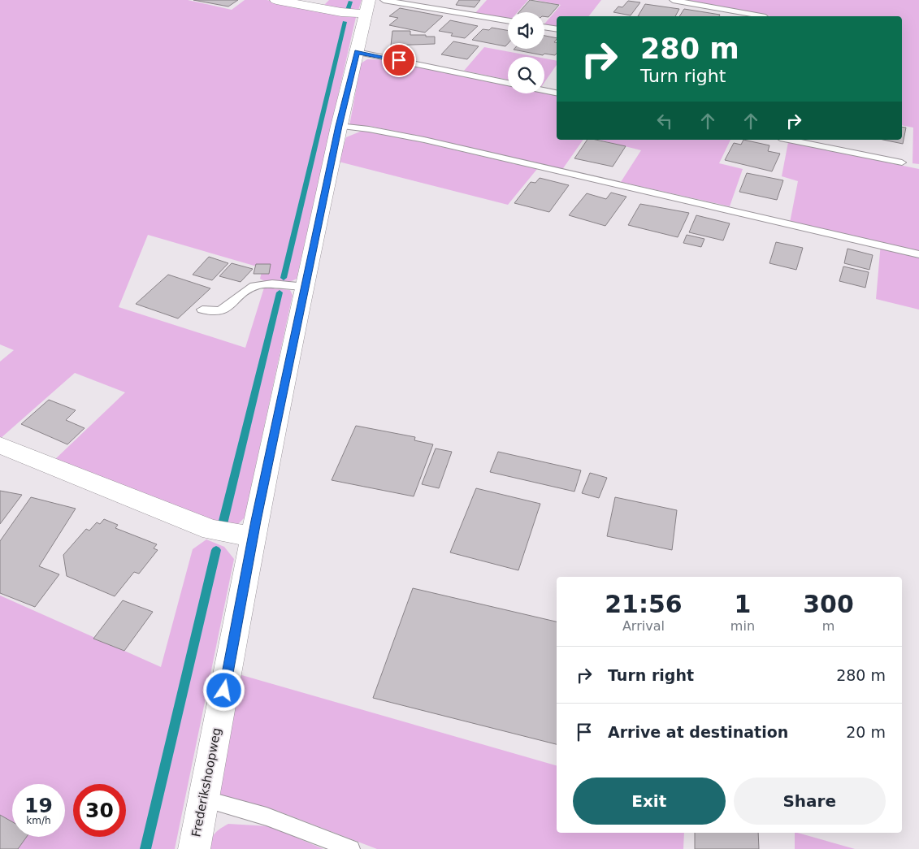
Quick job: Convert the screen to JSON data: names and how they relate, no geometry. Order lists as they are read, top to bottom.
{
  "streets": {
    "street": ["Frederikshoopweg"]
  },
  "page": {
    "turn": ["280 m", "Turn right"],
    "eta": [
      "21:56",
      "Arrival",
      "1",
      "min",
      "300",
      "m"
    ],
    "list": [
      {
        "name": "Turn right",
        "value": "280 m"
      },
      {
        "name": "Arrive at destination",
        "value": "20 m"
      }
    ],
    "buttons": ["Exit", "Share"],
    "speed": "19 km/h",
    "limit": "30"
  }
}
